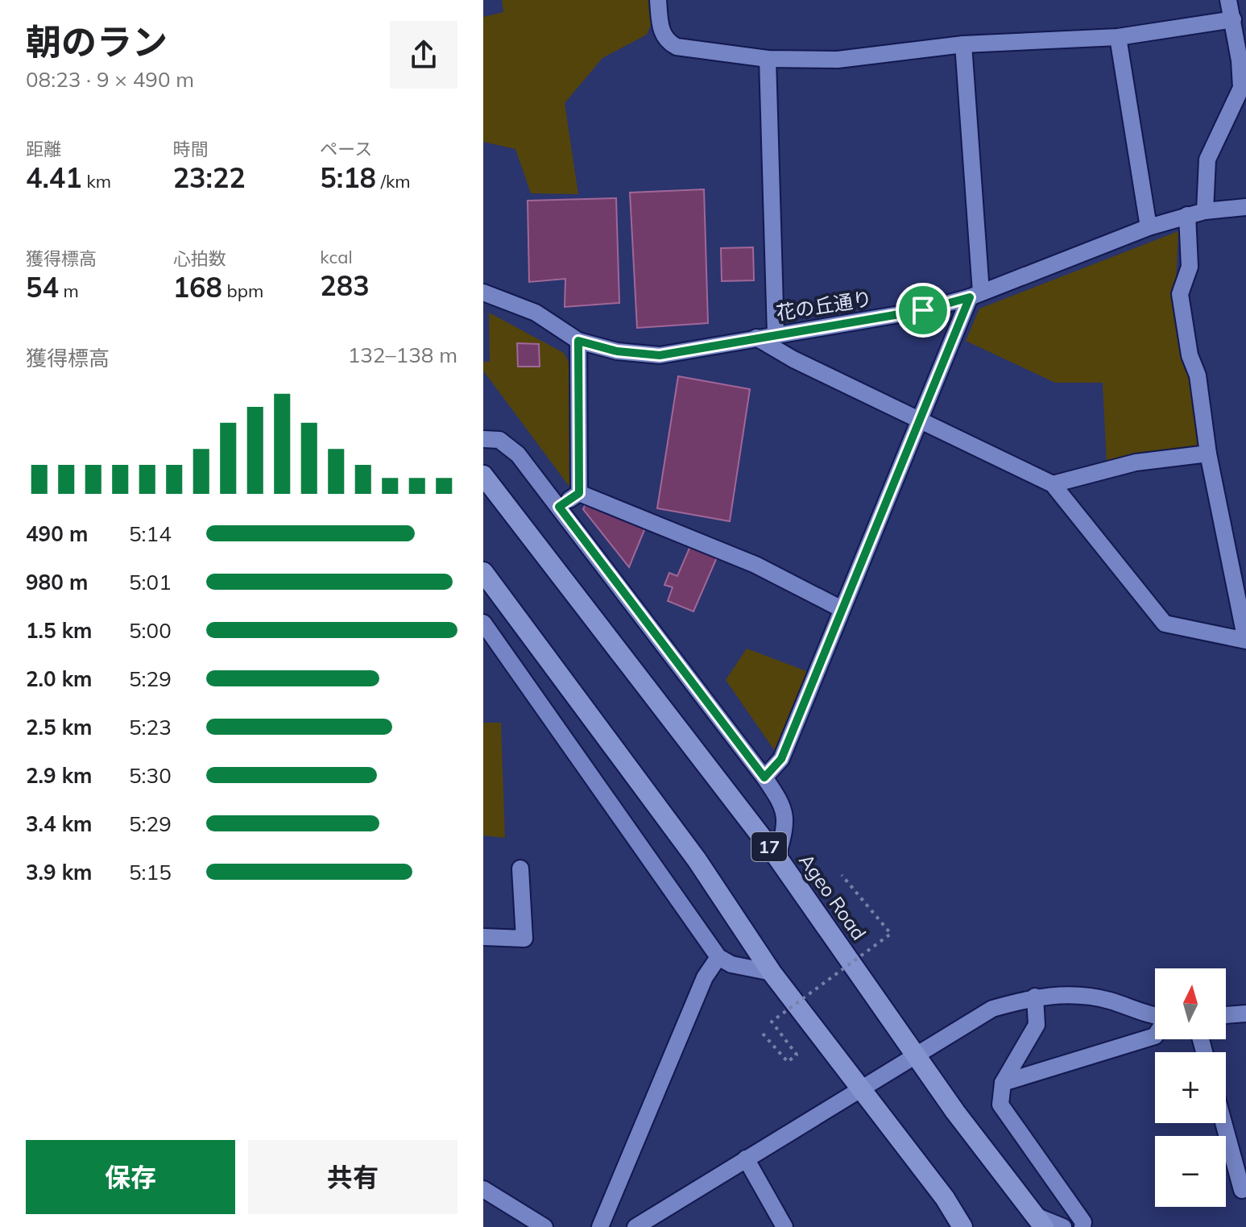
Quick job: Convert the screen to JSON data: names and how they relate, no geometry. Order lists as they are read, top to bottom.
{
  "streets": {
    "highway": ["17", "Ageo Road"],
    "street": ["花の丘通り"]
  },
  "north": "top",
  "page": {
    "heading": ["朝のラン", "08:23 · 9 × 490 m"],
    "stats": [
      ["距離", "4.41 km"],
      ["時間", "23:22"],
      ["ペース", "5:18 /km"],
      ["獲得標高", "54 m"],
      ["心拍数", "168 bpm"],
      ["kcal", "283"]
    ],
    "chart": ["獲得標高", "132–138 m"],
    "list": [
      {
        "name": "490 m",
        "note": "5:14"
      },
      {
        "name": "980 m",
        "note": "5:01"
      },
      {
        "name": "1.5 km",
        "note": "5:00"
      },
      {
        "name": "2.0 km",
        "note": "5:29"
      },
      {
        "name": "2.5 km",
        "note": "5:23"
      },
      {
        "name": "2.9 km",
        "note": "5:30"
      },
      {
        "name": "3.4 km",
        "note": "5:29"
      },
      {
        "name": "3.9 km",
        "note": "5:15"
      }
    ],
    "map_buttons": ["+", "−"],
    "buttons": ["保存", "共有"]
  }
}
